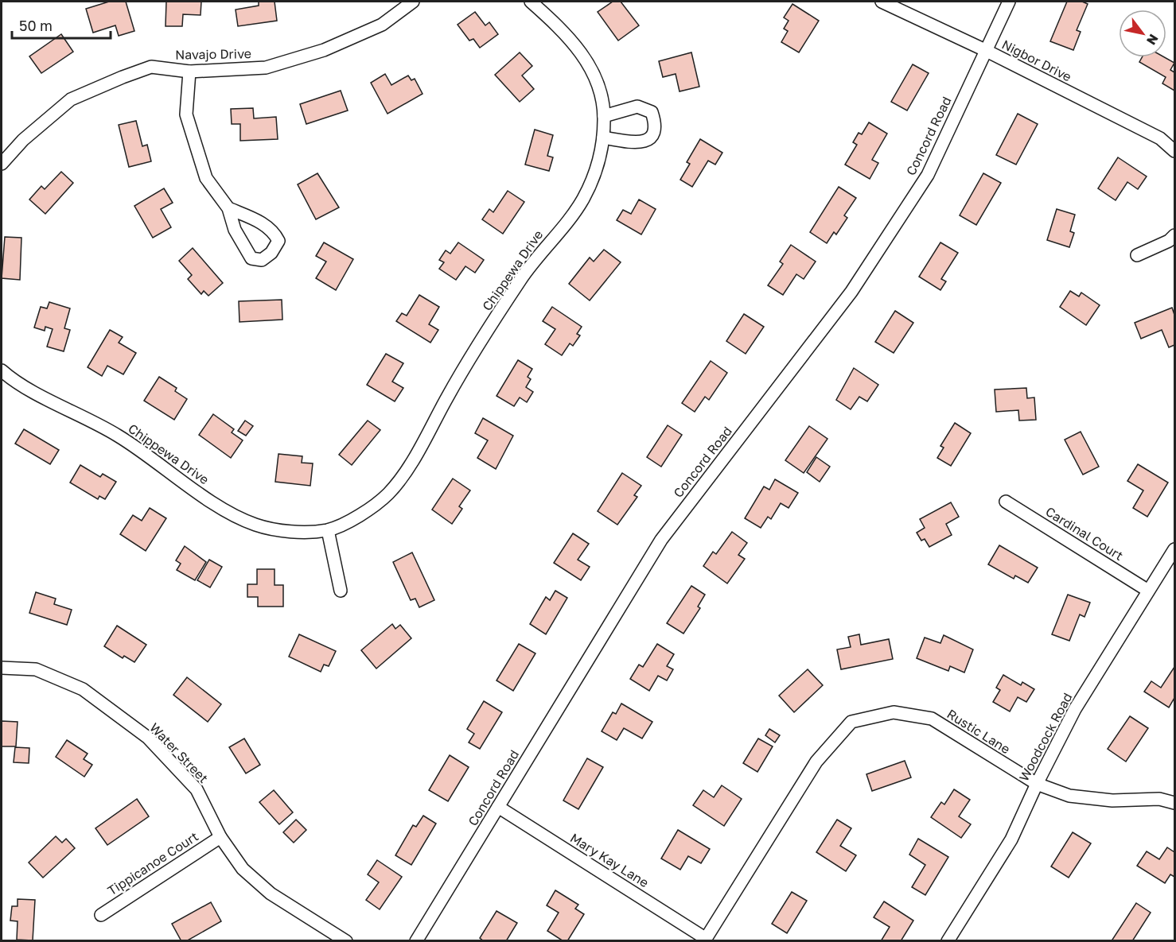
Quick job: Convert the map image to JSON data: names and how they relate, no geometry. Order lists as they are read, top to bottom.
{
  "streets": {
    "street": [
      "Navajo Drive",
      "Nigbor Drive",
      "Concord Road",
      "Chippewa Drive",
      "Cardinal Court",
      "Rustic Lane",
      "Woodcock Road",
      "Water Street",
      "Mary Kay Lane",
      "Tippicanoe Court"
    ]
  },
  "crossings": [
    ["Nigbor Drive", "Concord Road"],
    ["Concord Road", "Mary Kay Lane"],
    ["Cardinal Court", "Woodcock Road"],
    ["Rustic Lane", "Woodcock Road"],
    ["Rustic Lane", "Mary Kay Lane"],
    ["Water Street", "Tippicanoe Court"]
  ],
  "scale_bar": "50 m",
  "north": "bottom right"
}
